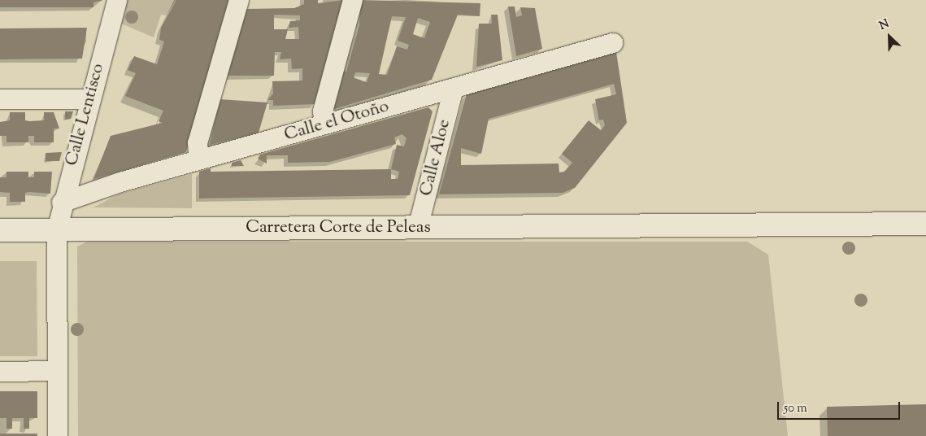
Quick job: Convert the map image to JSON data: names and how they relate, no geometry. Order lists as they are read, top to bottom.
{
  "streets": {
    "street": [
      "Calle Lentisco",
      "Calle el Otoño",
      "Calle Aloe",
      "Carretera Corte de Peleas"
    ]
  },
  "crossings": [
    ["Calle Lentisco", "Calle el Otoño"],
    ["Calle Lentisco", "Carretera Corte de Peleas"],
    ["Calle el Otoño", "Calle Aloe"],
    ["Calle Aloe", "Carretera Corte de Peleas"]
  ],
  "scale_bar": "50 m",
  "north": "top left"
}
